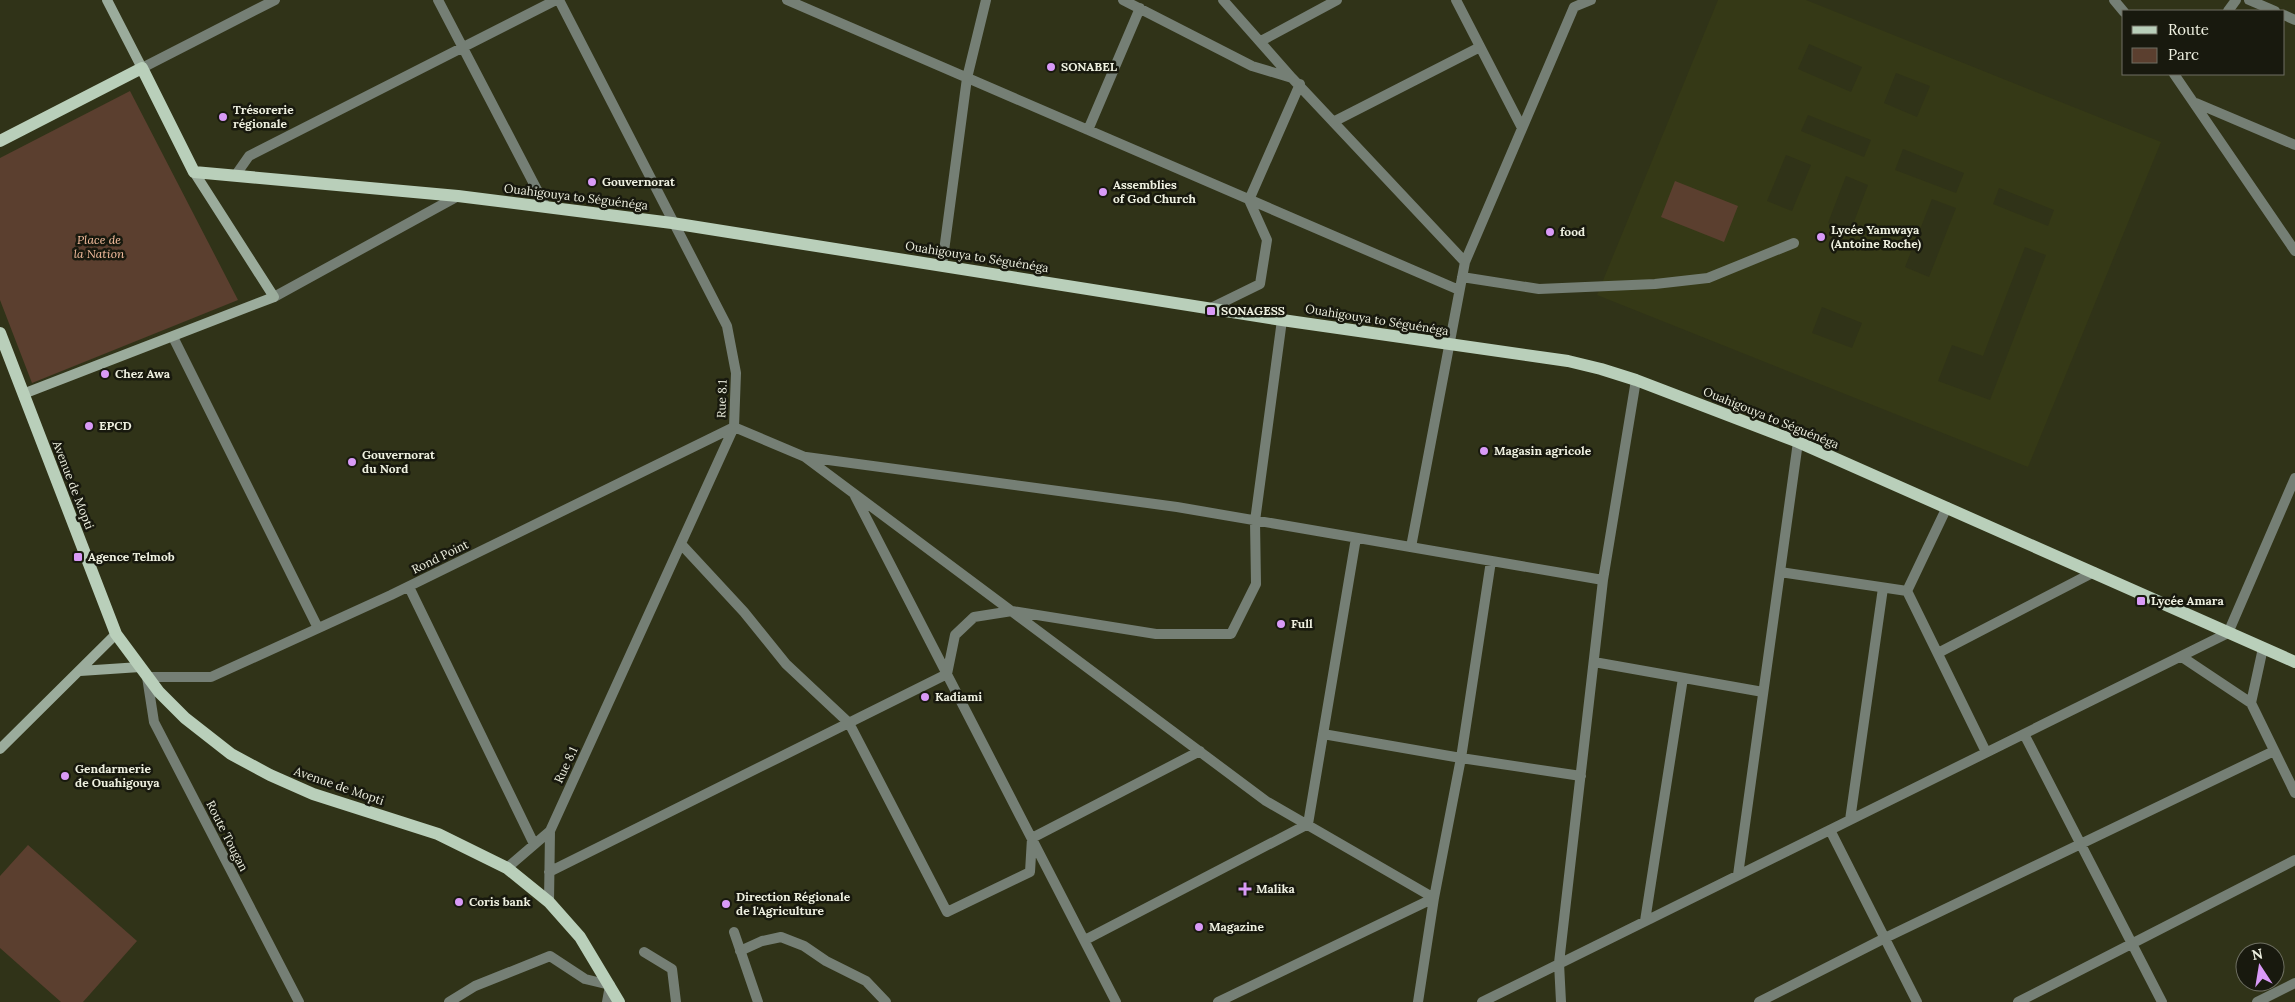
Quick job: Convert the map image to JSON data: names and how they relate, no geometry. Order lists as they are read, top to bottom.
{
  "streets": {
    "main road": ["Ouahigouya to Séguénéga", "Avenue de Mopti"],
    "street": ["Rue 8.1", "Rond Point", "Route Tougan"]
  },
  "crossings": [
    ["Ouahigouya to Séguénéga", "Rue 8.1"],
    ["Rue 8.1", "Avenue de Mopti"],
    ["Rue 8.1", "Rond Point"],
    ["Avenue de Mopti", "Rond Point"],
    ["Avenue de Mopti", "Route Tougan"],
    ["Rond Point", "Route Tougan"]
  ],
  "parks": ["Place de la Nation"],
  "places": {
    "other": [
      "SONABEL",
      "Trésorerie régionale",
      "Gouvernorat",
      "Assemblies of God Church",
      "food",
      "Lycée Yamwaya (Antoine Roche)",
      "Chez Awa",
      "EPCD",
      "Magasin agricole",
      "Gouvernorat du Nord",
      "Full",
      "Kadiami",
      "Gendarmerie de Ouahigouya",
      "Coris bank",
      "Direction Régionale de l'Agriculture",
      "Magazine"
    ],
    "transit": ["SONAGESS", "Agence Telmob", "Lycée Amara"],
    "health": ["Malika"]
  },
  "legend": ["Route", "Parc"],
  "north": "top"
}
